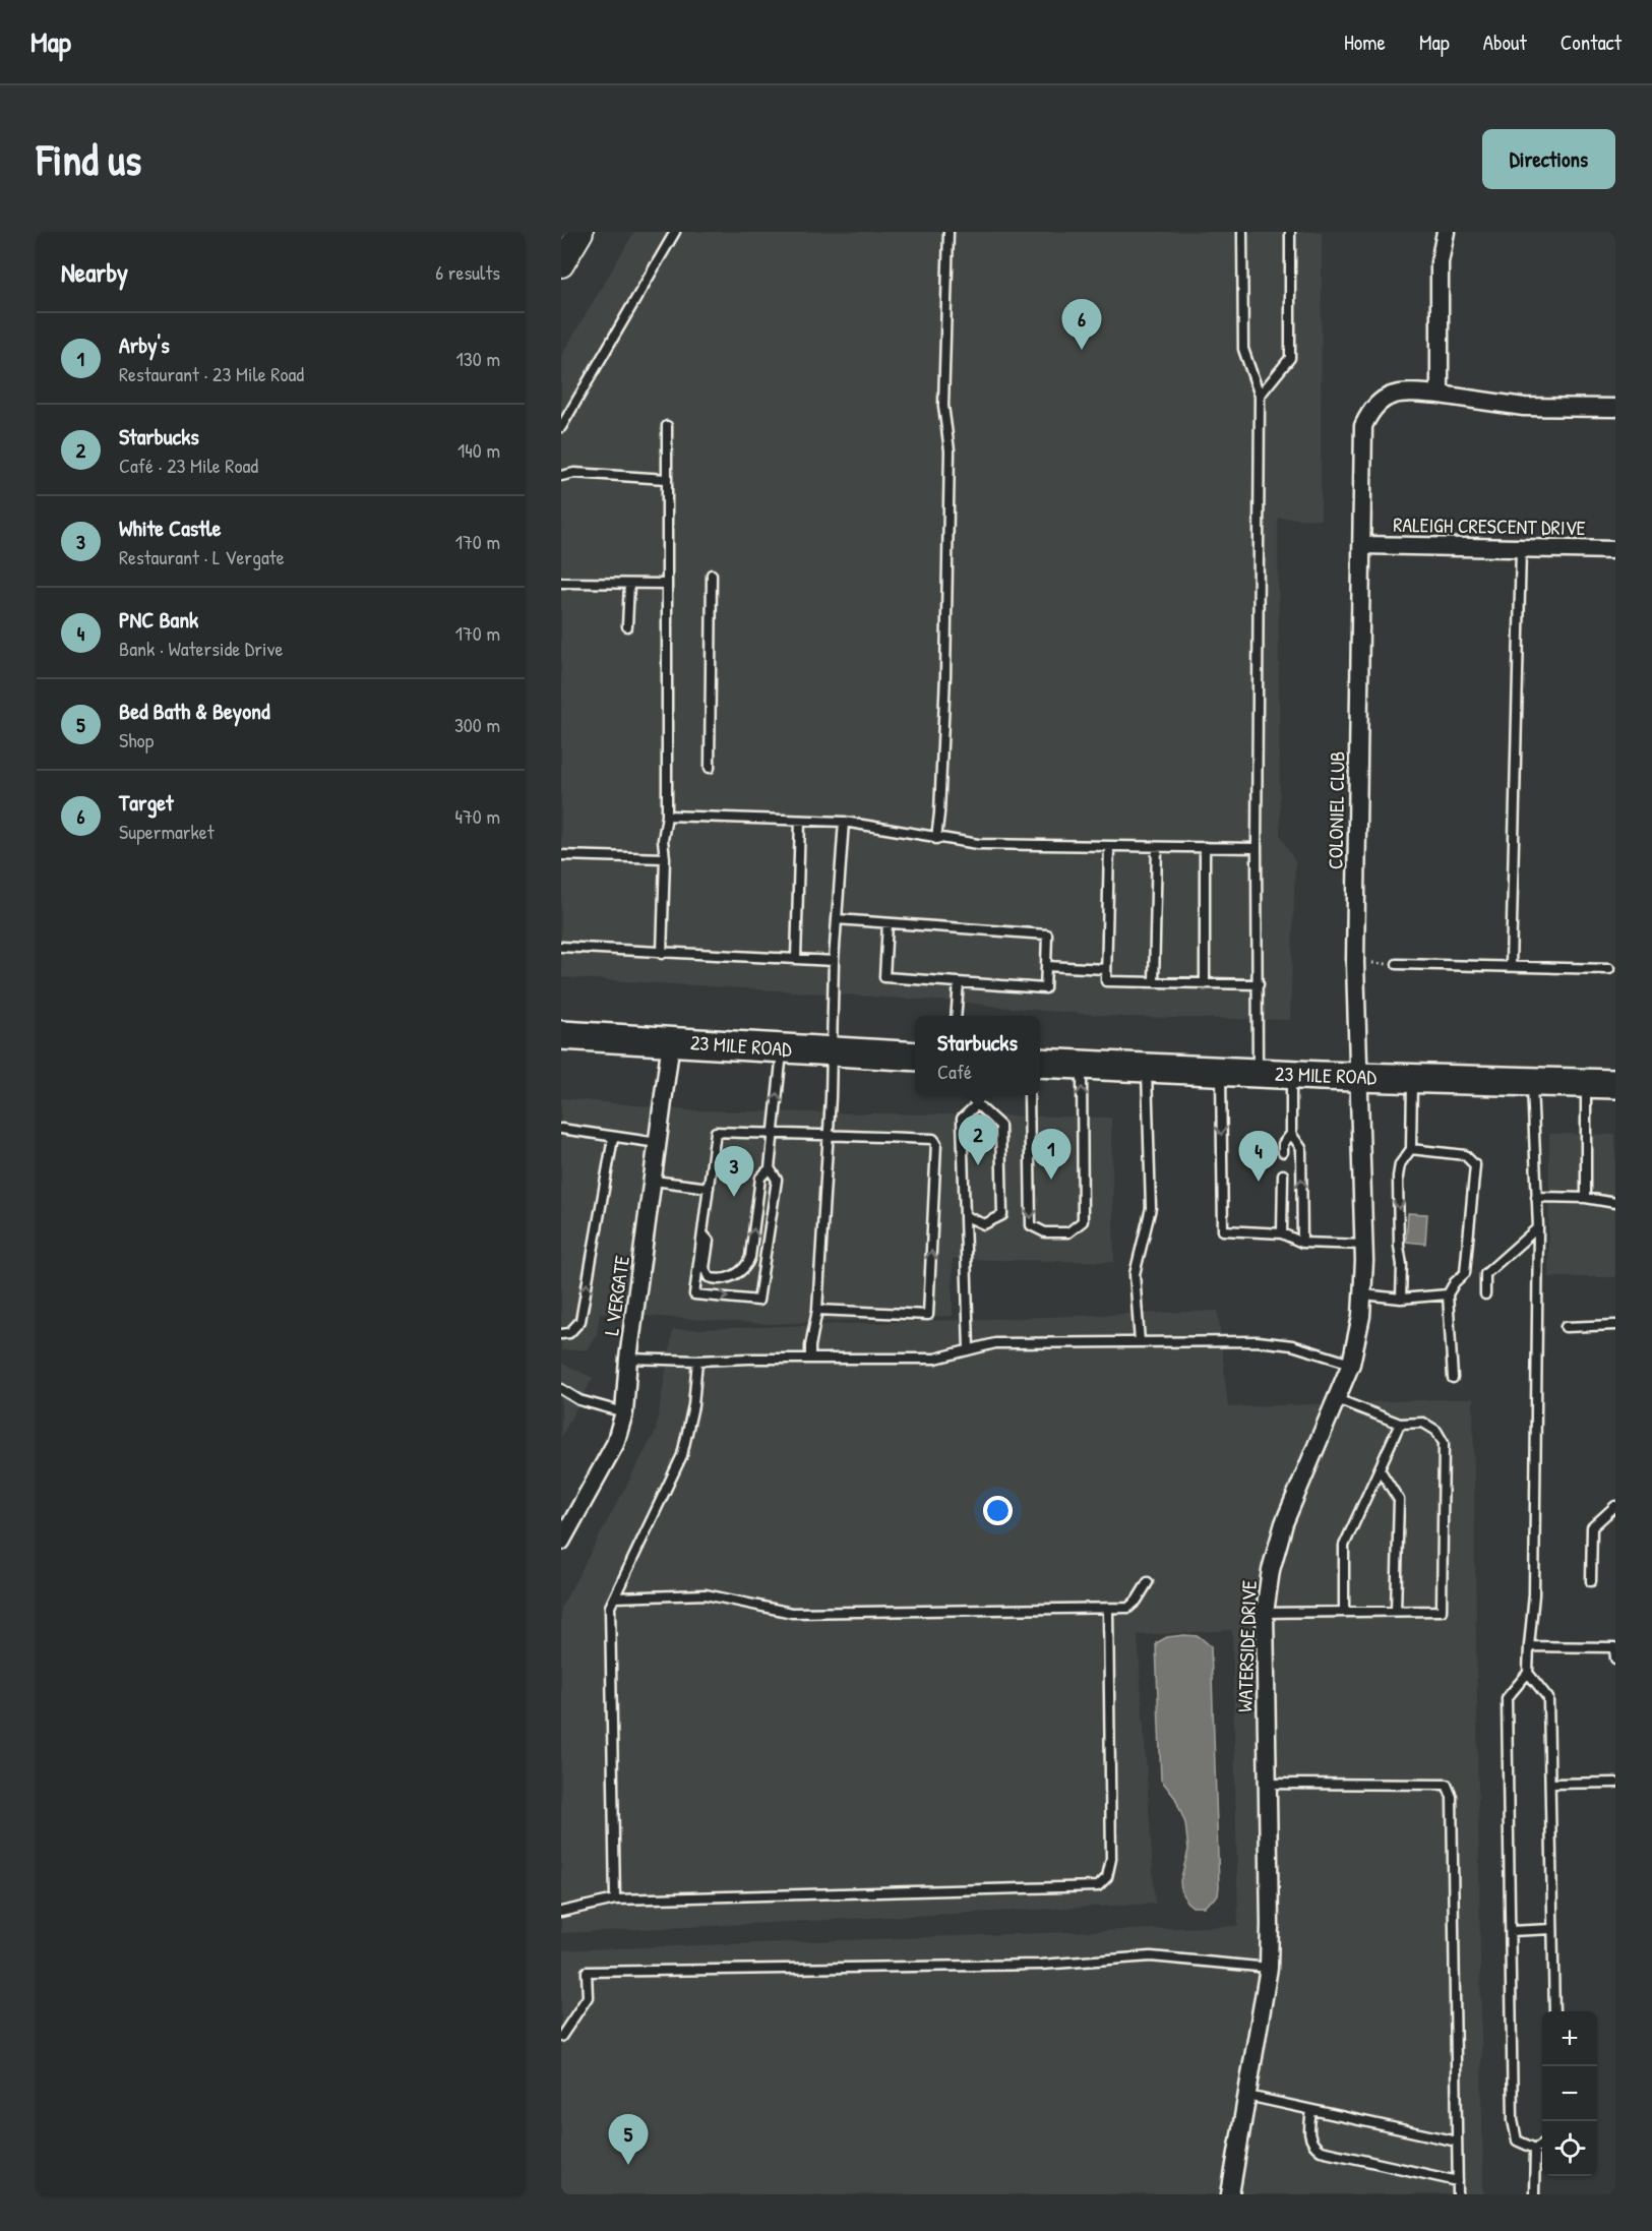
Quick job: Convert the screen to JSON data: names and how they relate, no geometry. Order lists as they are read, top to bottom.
{
  "streets": {
    "main road": ["23 MILE ROAD"],
    "street": [
      "RALEIGH CRESCENT DRIVE",
      "COLONIEL CLUB",
      "L VERGATE",
      "WATERSIDE DRIVE"
    ]
  },
  "crossings": [
    ["RALEIGH CRESCENT DRIVE", "COLONIEL CLUB"],
    ["COLONIEL CLUB", "23 MILE ROAD"],
    ["COLONIEL CLUB", "WATERSIDE DRIVE"],
    ["23 MILE ROAD", "L VERGATE"],
    ["23 MILE ROAD", "WATERSIDE DRIVE"]
  ],
  "page": {
    "header": "Map",
    "nav": [
      "Home",
      "Map",
      "About",
      "Contact"
    ],
    "buttons": "Directions",
    "title": "Find us",
    "heading": ["Nearby", "6 results"],
    "pins": [
      "6",
      "2",
      "1",
      "4",
      "3",
      "5"
    ],
    "list": [
      {
        "mark": "1",
        "name": "Arby's",
        "note": "Restaurant · 23 Mile Road",
        "value": "130 m"
      },
      {
        "mark": "2",
        "name": "Starbucks",
        "note": "Café · 23 Mile Road",
        "value": "140 m"
      },
      {
        "mark": "3",
        "name": "White Castle",
        "note": "Restaurant · L Vergate",
        "value": "170 m"
      },
      {
        "mark": "4",
        "name": "PNC Bank",
        "note": "Bank · Waterside Drive",
        "value": "170 m"
      },
      {
        "mark": "5",
        "name": "Bed Bath & Beyond",
        "note": "Shop",
        "value": "300 m"
      },
      {
        "mark": "6",
        "name": "Target",
        "note": "Supermarket",
        "value": "470 m"
      }
    ],
    "popup": ["Starbucks", "Café"],
    "map_buttons": ["+", "−"]
  }
}
